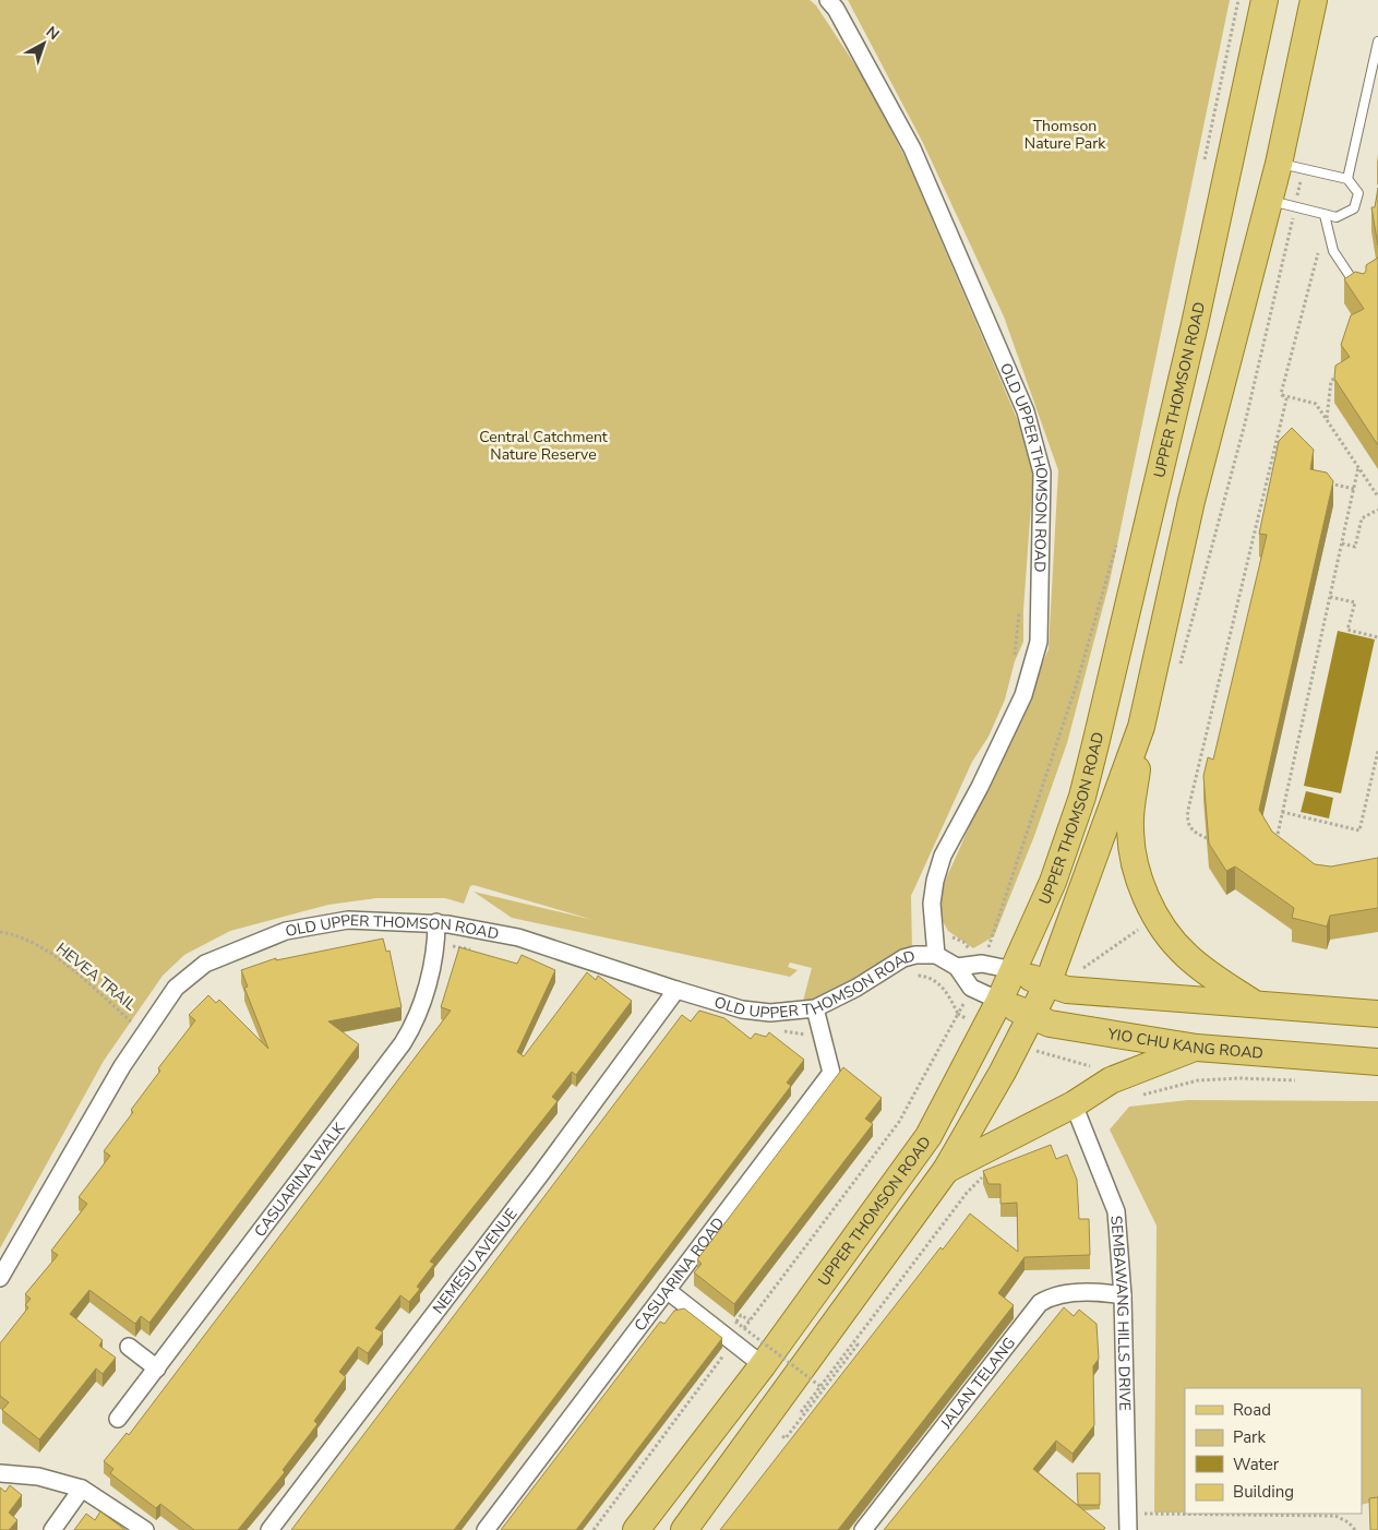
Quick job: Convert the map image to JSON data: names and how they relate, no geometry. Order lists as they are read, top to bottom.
{
  "streets": {
    "main road": ["UPPER THOMSON ROAD", "YIO CHU KANG ROAD"],
    "street": [
      "OLD UPPER THOMSON ROAD",
      "CASUARINA WALK",
      "NEMESU AVENUE",
      "CASUARINA ROAD",
      "SEMBAWANG HILLS DRIVE",
      "JALAN TELANG"
    ],
    "path": ["HEVEA TRAIL"]
  },
  "crossings": [
    ["UPPER THOMSON ROAD", "OLD UPPER THOMSON ROAD"],
    ["UPPER THOMSON ROAD", "YIO CHU KANG ROAD"],
    ["OLD UPPER THOMSON ROAD", "HEVEA TRAIL"],
    ["OLD UPPER THOMSON ROAD", "YIO CHU KANG ROAD"],
    ["OLD UPPER THOMSON ROAD", "CASUARINA WALK"],
    ["OLD UPPER THOMSON ROAD", "NEMESU AVENUE"],
    ["OLD UPPER THOMSON ROAD", "CASUARINA ROAD"],
    ["SEMBAWANG HILLS DRIVE", "JALAN TELANG"]
  ],
  "parks": ["Thomson Nature Park", "Central Catchment Nature Reserve"],
  "legend": [
    "Road",
    "Park",
    "Water",
    "Building"
  ],
  "north": "top right"
}
